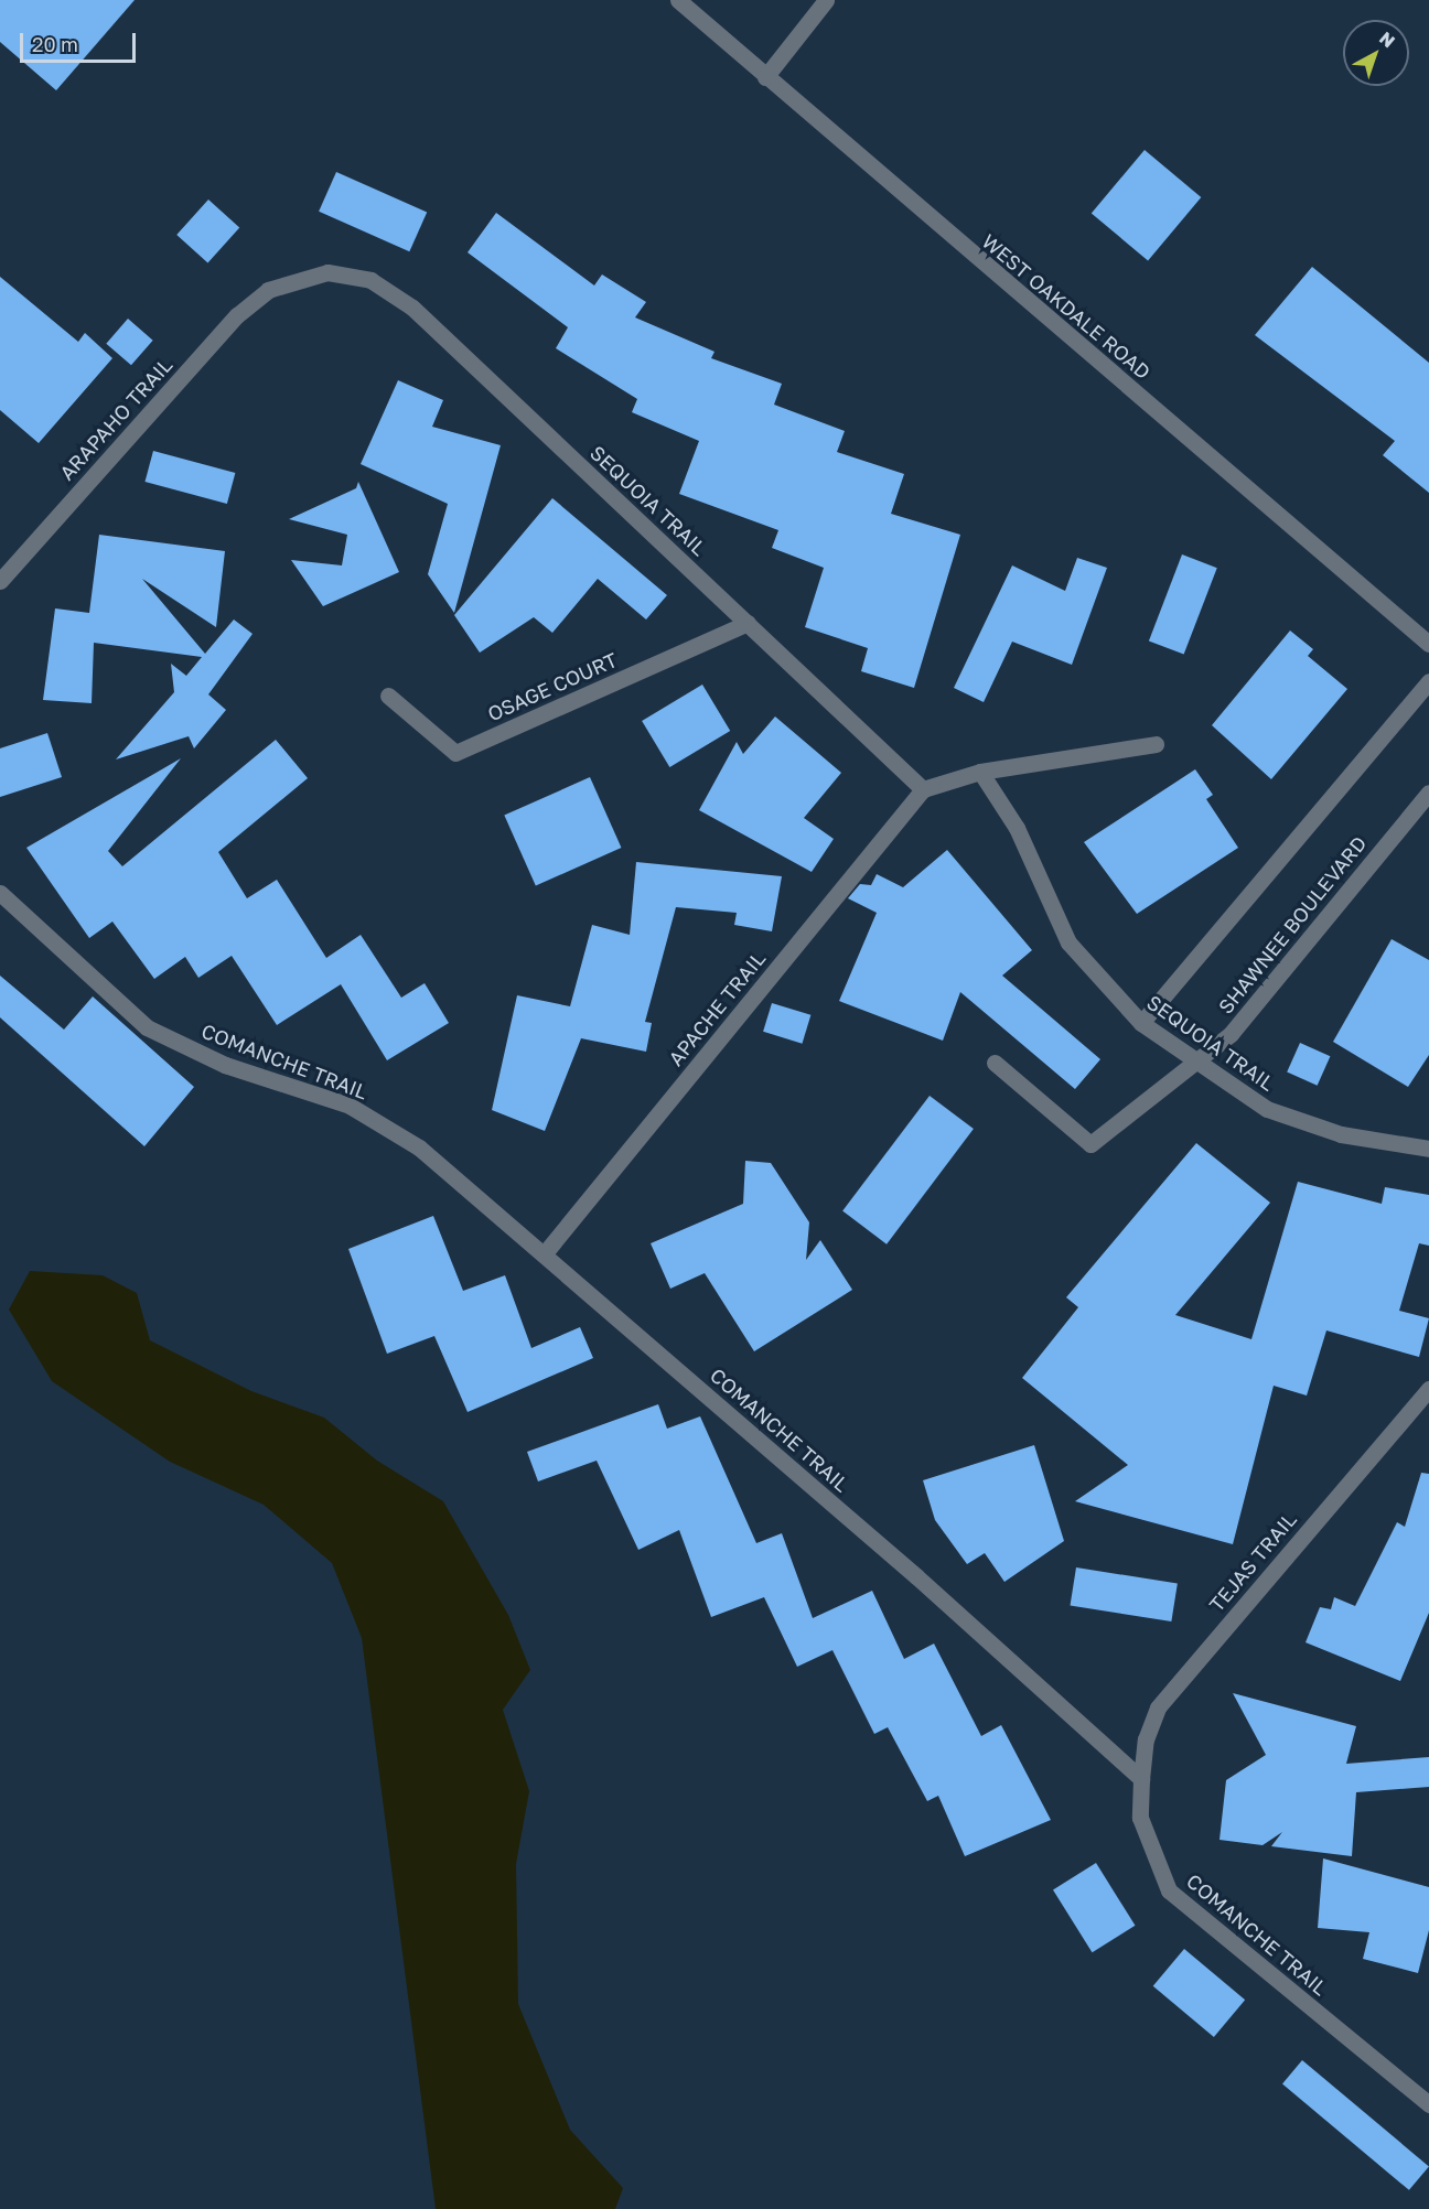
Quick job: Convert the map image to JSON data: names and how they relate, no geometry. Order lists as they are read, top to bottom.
{
  "streets": {
    "street": [
      "WEST OAKDALE ROAD",
      "ARAPAHO TRAIL",
      "SEQUOIA TRAIL",
      "OSAGE COURT",
      "SHAWNEE BOULEVARD",
      "APACHE TRAIL",
      "COMANCHE TRAIL",
      "TEJAS TRAIL"
    ]
  },
  "crossings": [
    ["ARAPAHO TRAIL", "SEQUOIA TRAIL"],
    ["SEQUOIA TRAIL", "OSAGE COURT"],
    ["SEQUOIA TRAIL", "SHAWNEE BOULEVARD"],
    ["SEQUOIA TRAIL", "APACHE TRAIL"],
    ["APACHE TRAIL", "COMANCHE TRAIL"],
    ["COMANCHE TRAIL", "TEJAS TRAIL"]
  ],
  "scale_bar": "20 m",
  "north": "top right"
}
